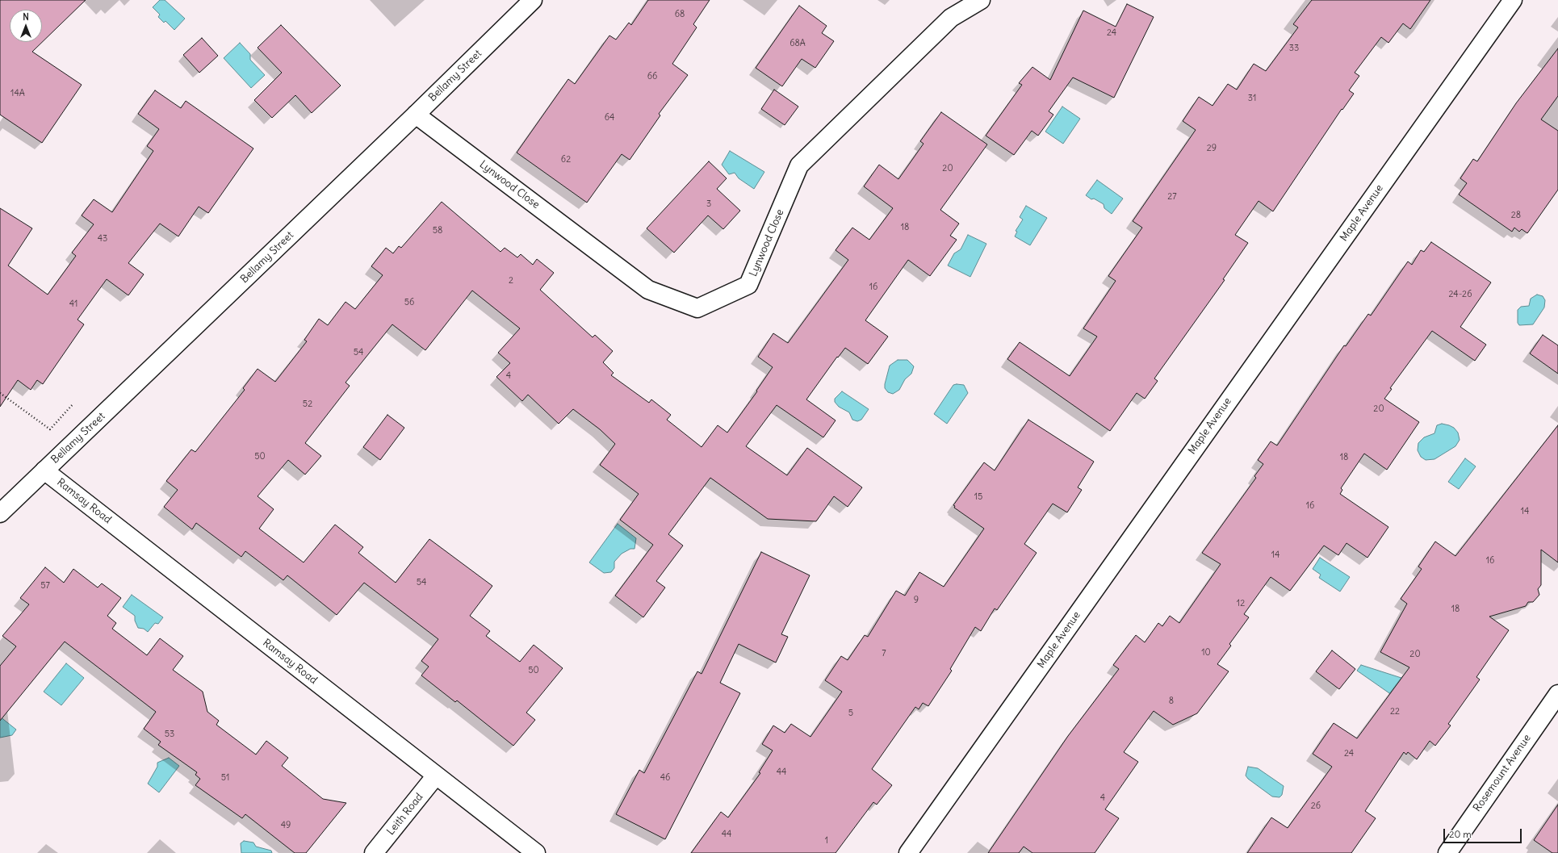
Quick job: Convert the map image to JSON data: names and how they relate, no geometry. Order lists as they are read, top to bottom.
{
  "streets": {
    "street": [
      "Bellamy Street",
      "Lynwood Close",
      "Maple Avenue",
      "Ramsay Road",
      "Rosemount Avenue",
      "Leith Road"
    ]
  },
  "crossings": [
    ["Bellamy Street", "Lynwood Close"],
    ["Bellamy Street", "Ramsay Road"],
    ["Ramsay Road", "Leith Road"]
  ],
  "house_numbers": [
    "68",
    "24",
    "68A",
    "33",
    "66",
    "14A",
    "31",
    "64",
    "29",
    "62",
    "20",
    "27",
    "3",
    "28",
    "18",
    "58",
    "43",
    "2",
    "16",
    "24-26",
    "56",
    "41",
    "54",
    "4",
    "52",
    "20",
    "50",
    "18",
    "15",
    "16",
    "14",
    "14",
    "16",
    "54",
    "57",
    "9",
    "12",
    "18",
    "10",
    "7",
    "20",
    "50",
    "8",
    "22",
    "5",
    "53",
    "24",
    "44",
    "51",
    "46",
    "4",
    "26",
    "49",
    "44",
    "1"
  ],
  "scale_bar": "20 m",
  "north": "top"
}
